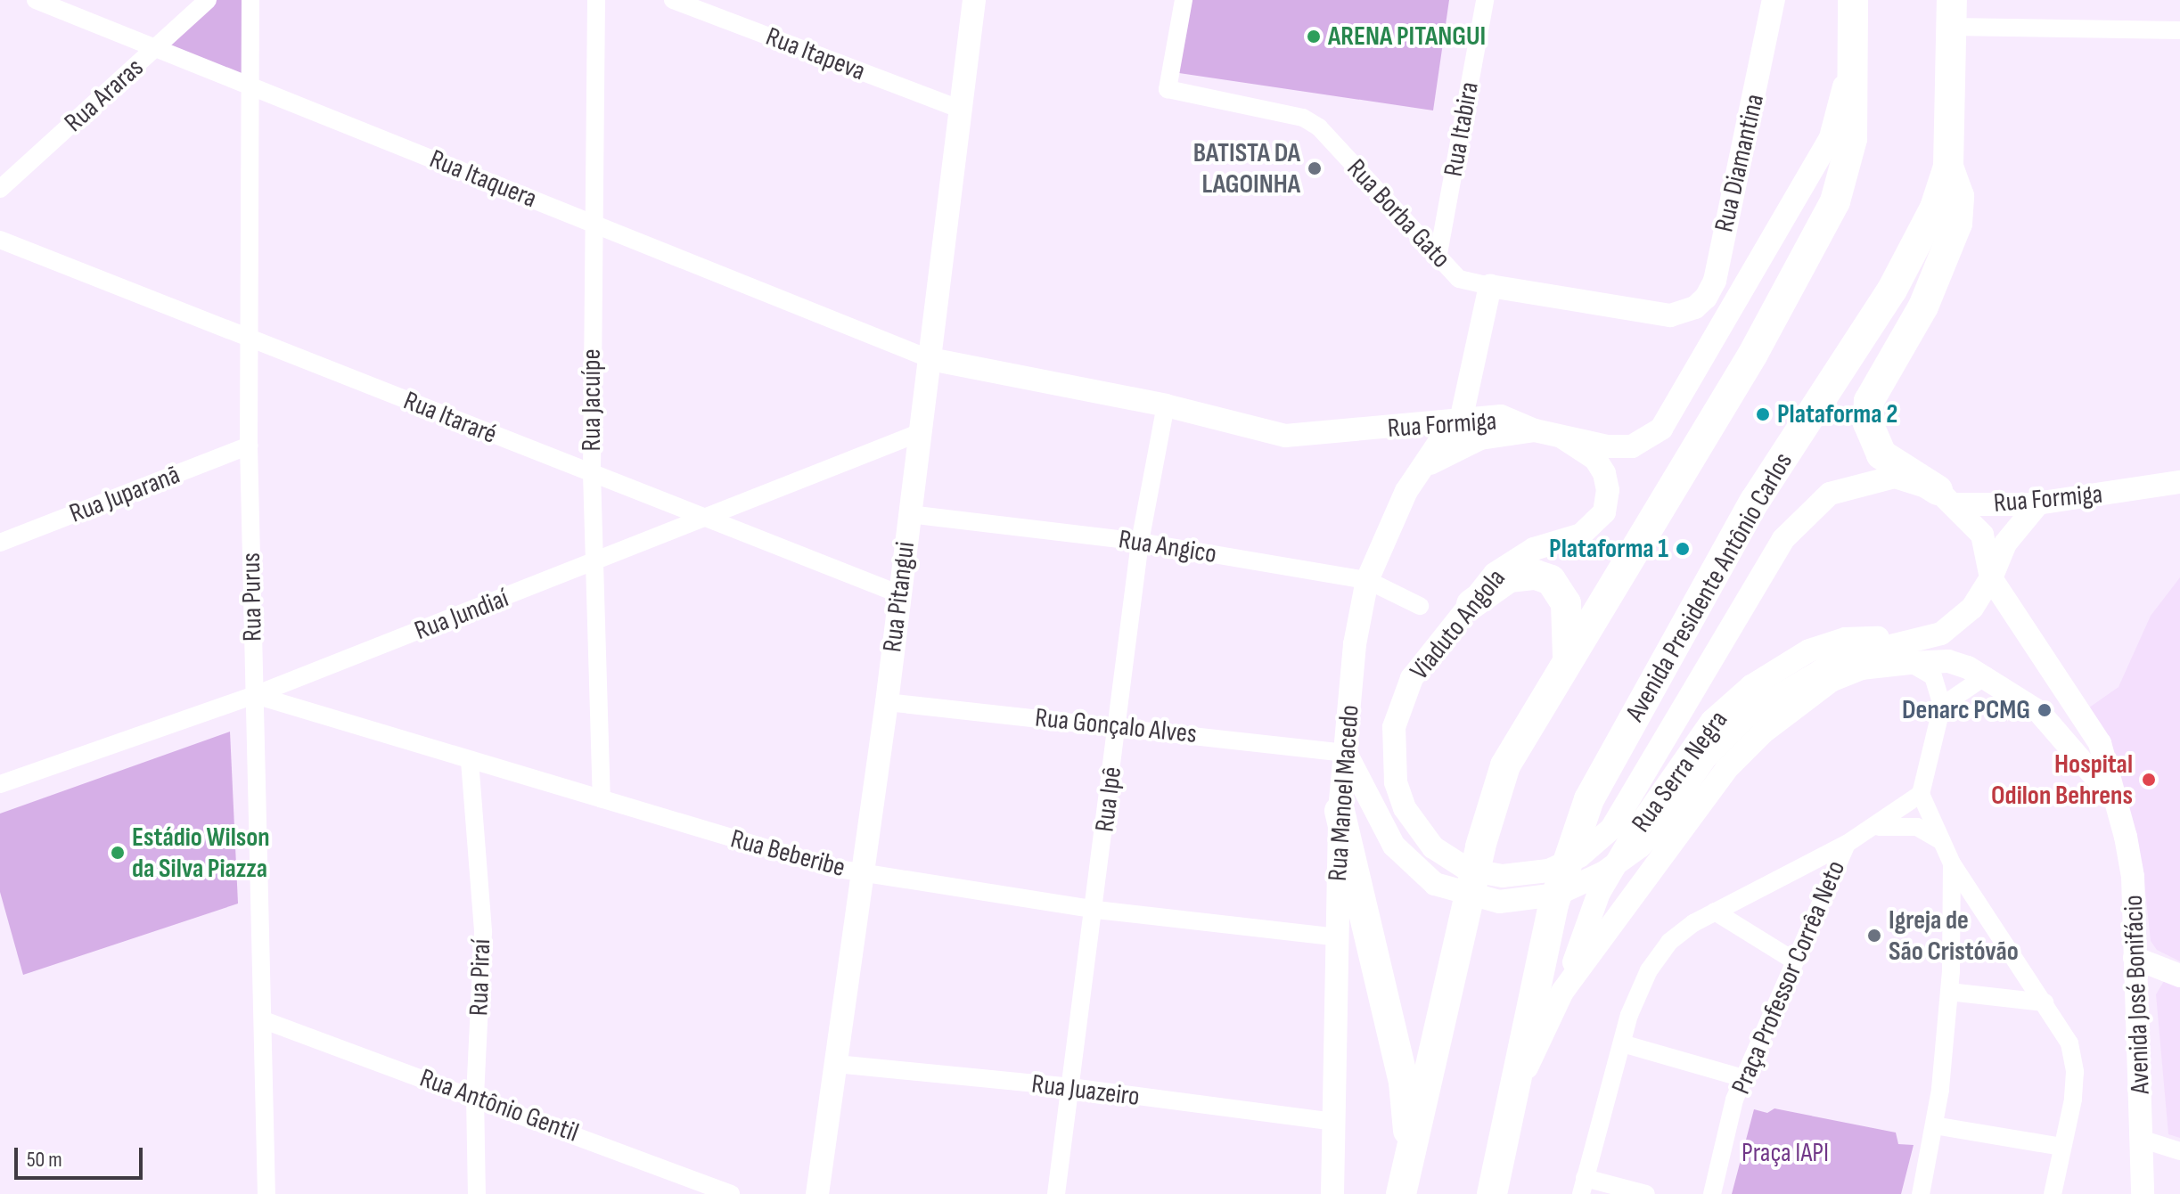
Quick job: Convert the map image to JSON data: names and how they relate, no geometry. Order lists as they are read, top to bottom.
{
  "streets": {
    "highway": ["Avenida Presidente Antônio Carlos"],
    "street": [
      "Rua Itapeva",
      "Rua Araras",
      "Rua Itabira",
      "Rua Diamantina",
      "Rua Itaquera",
      "Rua Borba Gato",
      "Rua Jacuípe",
      "Rua Itararé",
      "Rua Formiga",
      "Rua Juparanã",
      "Rua Angico",
      "Rua Purus",
      "Rua Pitangui",
      "Rua Jundiaí",
      "Viaduto Angola",
      "Rua Gonçalo Alves",
      "Rua Serra Negra",
      "Rua Manoel Macedo",
      "Rua Ipê",
      "Rua Beberibe",
      "Rua Piraí",
      "Praça Professor Corrêa Neto",
      "Avenida José Bonifácio",
      "Rua Juazeiro",
      "Rua Antônio Gentil"
    ]
  },
  "crossings": [
    ["Rua Itapeva", "Rua Pitangui"],
    ["Rua Araras", "Rua Itaquera"],
    ["Rua Itabira", "Rua Borba Gato"],
    ["Rua Diamantina", "Rua Borba Gato"],
    ["Rua Itaquera", "Rua Jacuípe"],
    ["Rua Itaquera", "Rua Formiga"],
    ["Rua Itaquera", "Rua Purus"],
    ["Rua Itaquera", "Rua Pitangui"],
    ["Rua Jacuípe", "Rua Itararé"],
    ["Rua Jacuípe", "Rua Jundiaí"],
    ["Rua Jacuípe", "Rua Beberibe"],
    ["Rua Itararé", "Rua Purus"],
    ["Rua Itararé", "Rua Pitangui"],
    ["Rua Itararé", "Rua Jundiaí"],
    ["Rua Formiga", "Rua Pitangui"],
    ["Rua Formiga", "Viaduto Angola"],
    ["Rua Formiga", "Rua Manoel Macedo"],
    ["Rua Formiga", "Rua Ipê"],
    ["Rua Juparanã", "Rua Purus"],
    ["Rua Angico", "Rua Pitangui"],
    ["Rua Angico", "Rua Manoel Macedo"],
    ["Rua Angico", "Rua Ipê"],
    ["Avenida Presidente Antônio Carlos", "Rua Serra Negra"],
    ["Rua Purus", "Rua Jundiaí"],
    ["Rua Purus", "Rua Beberibe"],
    ["Rua Purus", "Rua Antônio Gentil"],
    ["Rua Pitangui", "Rua Jundiaí"],
    ["Rua Pitangui", "Rua Gonçalo Alves"],
    ["Rua Pitangui", "Rua Beberibe"],
    ["Rua Pitangui", "Rua Juazeiro"],
    ["Rua Jundiaí", "Rua Beberibe"],
    ["Rua Gonçalo Alves", "Rua Manoel Macedo"],
    ["Rua Gonçalo Alves", "Rua Ipê"],
    ["Rua Serra Negra", "Avenida José Bonifácio"],
    ["Rua Manoel Macedo", "Rua Beberibe"],
    ["Rua Manoel Macedo", "Rua Juazeiro"],
    ["Rua Ipê", "Rua Beberibe"],
    ["Rua Ipê", "Rua Juazeiro"],
    ["Rua Beberibe", "Rua Piraí"],
    ["Rua Piraí", "Rua Antônio Gentil"]
  ],
  "parks": ["Praça IAPI"],
  "places": [
    "ARENA PITANGUI",
    "BATISTA DA LAGOINHA",
    "Plataforma 2",
    "Plataforma 1",
    "Denarc PCMG",
    "Hospital Odilon Behrens",
    "Estádio Wilson da Silva Piazza",
    "Igreja de São Cristóvão"
  ],
  "scale_bar": "50 m"
}
